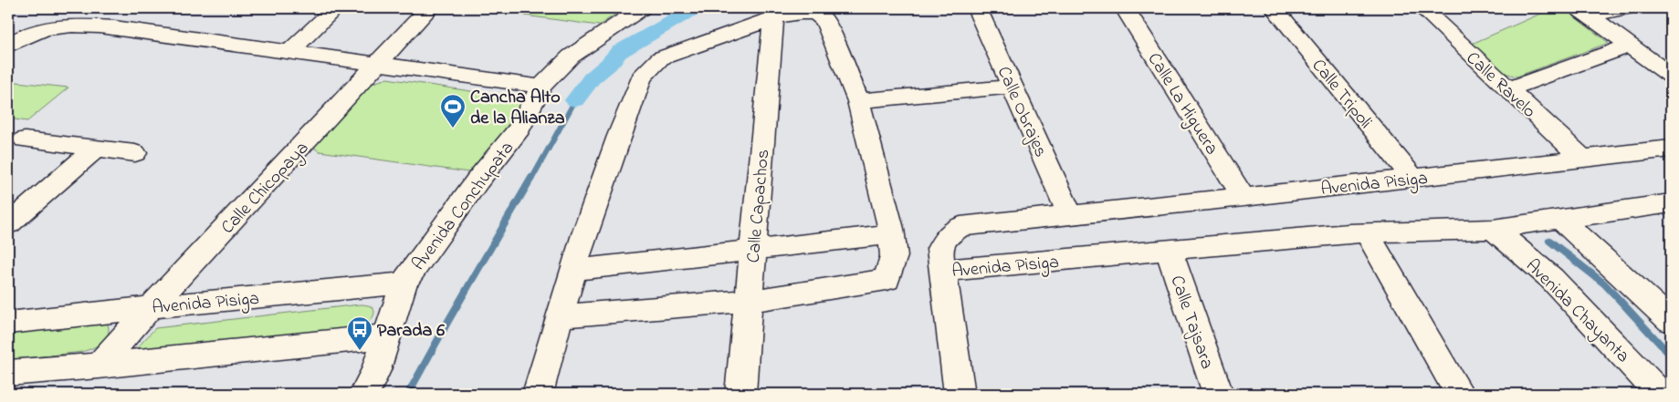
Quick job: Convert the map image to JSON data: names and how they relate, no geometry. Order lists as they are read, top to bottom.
{
  "streets": {
    "street": [
      "Calle Ravelo",
      "Calle Tripoli",
      "Calle La Higuera",
      "Calle Obrajes",
      "Avenida Pisiga",
      "Calle Chicopaya",
      "Avenida Conchupata",
      "Calle Capachos",
      "Avenida Chayanta",
      "Calle Tajsara"
    ]
  },
  "crossings": [
    ["Calle Ravelo", "Avenida Pisiga"],
    ["Calle Tripoli", "Avenida Pisiga"],
    ["Calle La Higuera", "Avenida Pisiga"],
    ["Calle Obrajes", "Avenida Pisiga"],
    ["Avenida Pisiga", "Calle Chicopaya"],
    ["Avenida Pisiga", "Avenida Conchupata"],
    ["Avenida Pisiga", "Avenida Chayanta"],
    ["Avenida Pisiga", "Calle Tajsara"]
  ],
  "places": {
    "sports": ["Cancha Alto de la Alianza"],
    "bus stop": ["Parada 6"]
  }
}
